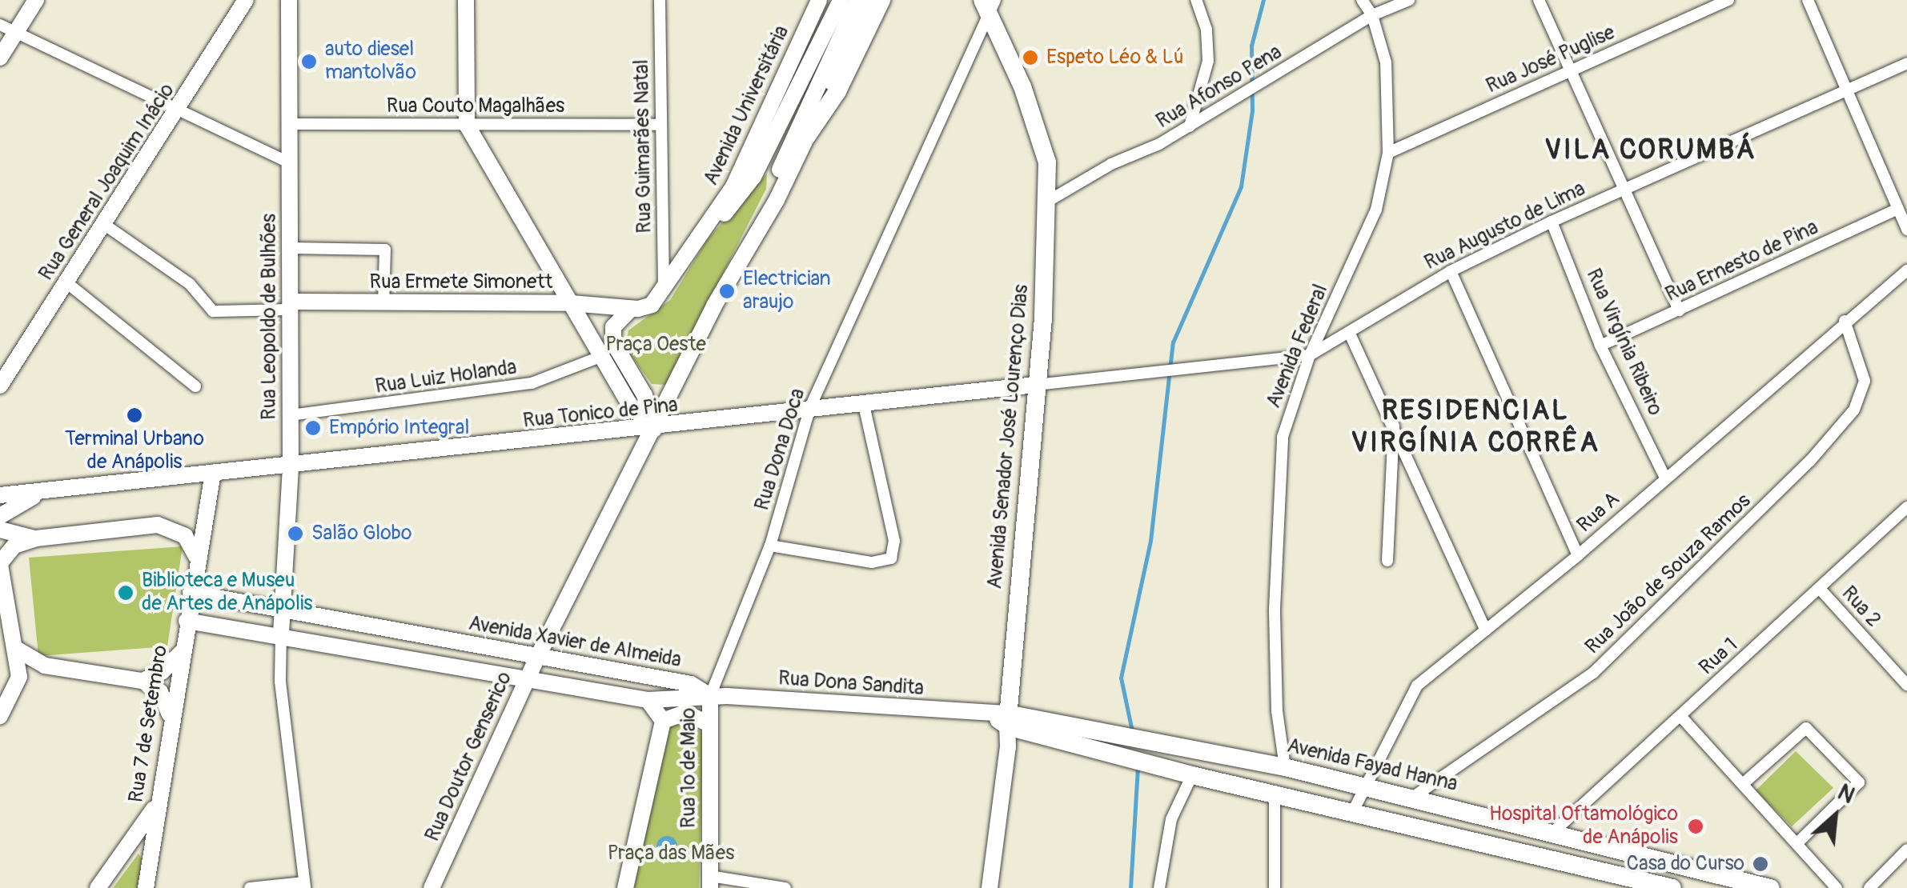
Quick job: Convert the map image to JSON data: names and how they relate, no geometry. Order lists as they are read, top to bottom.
{
  "streets": {
    "main road": ["Avenida Senador José Lourenço Dias", "Avenida Fayad Hanna"],
    "street": [
      "Rua José Puglise",
      "Rua Afonso Pena",
      "Avenida Universitária",
      "Rua Couto Magalhães",
      "Rua Guimarães Natal",
      "Rua General Joaquim Inácio",
      "Rua Augusto de Lima",
      "Rua Ernesto de Pina",
      "Rua Ermete Simonett",
      "Rua Leopoldo de Bulhões",
      "Rua Virgínia Ribeiro",
      "Avenida Federal",
      "Rua Luiz Holanda",
      "Rua Tonico de Pina",
      "Rua Dona Doca",
      "Rua A",
      "Rua João de Souza Ramos",
      "Rua 2",
      "Avenida Xavier de Almeida",
      "Rua 1",
      "Rua Dona Sandita",
      "Rua 7 de Setembro",
      "Rua Doutor Genserico",
      "Rua 1º de Maio"
    ]
  },
  "crossings": [
    ["Rua José Puglise", "Avenida Federal"],
    ["Rua Afonso Pena", "Avenida Federal"],
    ["Rua Afonso Pena", "Avenida Senador José Lourenço Dias"],
    ["Avenida Universitária", "Rua Guimarães Natal"],
    ["Avenida Universitária", "Rua Ermete Simonett"],
    ["Rua Couto Magalhães", "Rua Guimarães Natal"],
    ["Rua Couto Magalhães", "Rua Leopoldo de Bulhões"],
    ["Rua General Joaquim Inácio", "Rua Ermete Simonett"],
    ["Rua Augusto de Lima", "Rua Virgínia Ribeiro"],
    ["Rua Augusto de Lima", "Avenida Federal"],
    ["Rua Augusto de Lima", "Rua Tonico de Pina"],
    ["Rua Ernesto de Pina", "Rua Virgínia Ribeiro"],
    ["Rua Ermete Simonett", "Rua Leopoldo de Bulhões"],
    ["Rua Leopoldo de Bulhões", "Rua Luiz Holanda"],
    ["Rua Leopoldo de Bulhões", "Rua Tonico de Pina"],
    ["Rua Leopoldo de Bulhões", "Avenida Xavier de Almeida"],
    ["Rua Virgínia Ribeiro", "Rua A"],
    ["Avenida Federal", "Avenida Fayad Hanna"],
    ["Rua Tonico de Pina", "Avenida Senador José Lourenço Dias"],
    ["Rua Tonico de Pina", "Rua Dona Doca"],
    ["Rua Tonico de Pina", "Rua 7 de Setembro"],
    ["Rua Tonico de Pina", "Rua Doutor Genserico"],
    ["Avenida Senador José Lourenço Dias", "Rua Dona Doca"],
    ["Avenida Senador José Lourenço Dias", "Rua Dona Sandita"],
    ["Avenida Senador José Lourenço Dias", "Avenida Fayad Hanna"],
    ["Rua Dona Doca", "Avenida Xavier de Almeida"],
    ["Rua Dona Doca", "Rua Dona Sandita"],
    ["Rua Dona Doca", "Rua 1º de Maio"],
    ["Rua A", "Rua João de Souza Ramos"],
    ["Rua A", "Avenida Fayad Hanna"],
    ["Rua João de Souza Ramos", "Avenida Fayad Hanna"],
    ["Rua 2", "Rua 1"],
    ["Avenida Xavier de Almeida", "Rua Dona Sandita"],
    ["Avenida Xavier de Almeida", "Rua 7 de Setembro"],
    ["Avenida Xavier de Almeida", "Rua Doutor Genserico"],
    ["Avenida Xavier de Almeida", "Rua 1º de Maio"],
    ["Rua 1", "Avenida Fayad Hanna"],
    ["Rua Dona Sandita", "Avenida Fayad Hanna"],
    ["Rua Dona Sandita", "Rua 1º de Maio"]
  ],
  "districts": ["VILA CORUMBÁ", "RESIDENCIAL VIRGÍNIA CORRÊA"],
  "parks": ["Praça Oeste", "Praça das Mães"],
  "places": [
    "Espeto Léo & Lú",
    "auto diesel mantolvão",
    "Electrician araujo",
    "Terminal Urbano de Anápolis",
    "Empório Integral",
    "Salão Globo",
    "Biblioteca e Museu de Artes de Anápolis",
    "Hospital Oftamológico de Anápolis",
    "Casa do Curso"
  ],
  "north": "top right"
}
